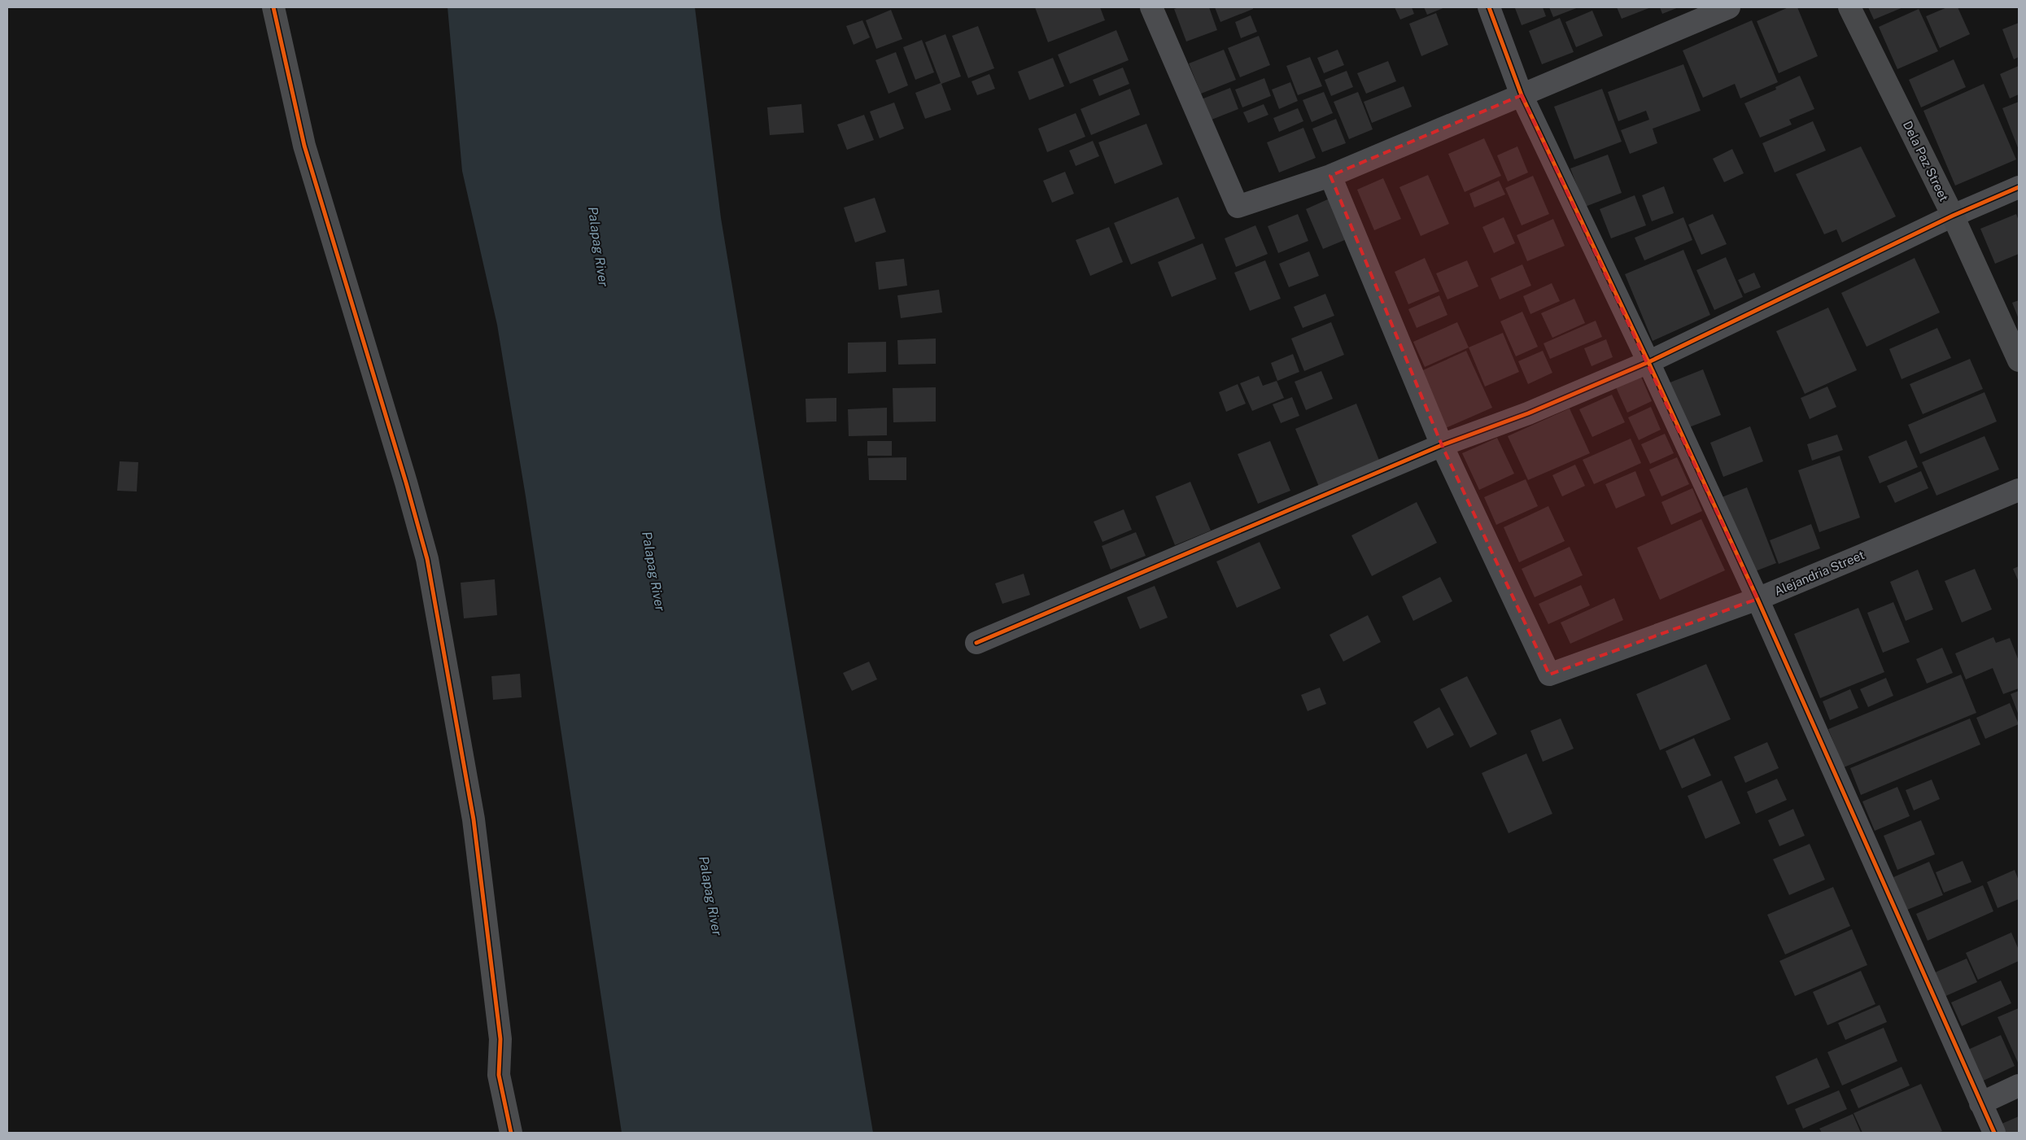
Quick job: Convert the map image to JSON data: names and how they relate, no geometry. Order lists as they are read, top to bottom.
{
  "streets": {
    "main road": ["Dela Paz Street"],
    "street": ["Alejandria Street"]
  },
  "water": ["Palapag River"]
}
